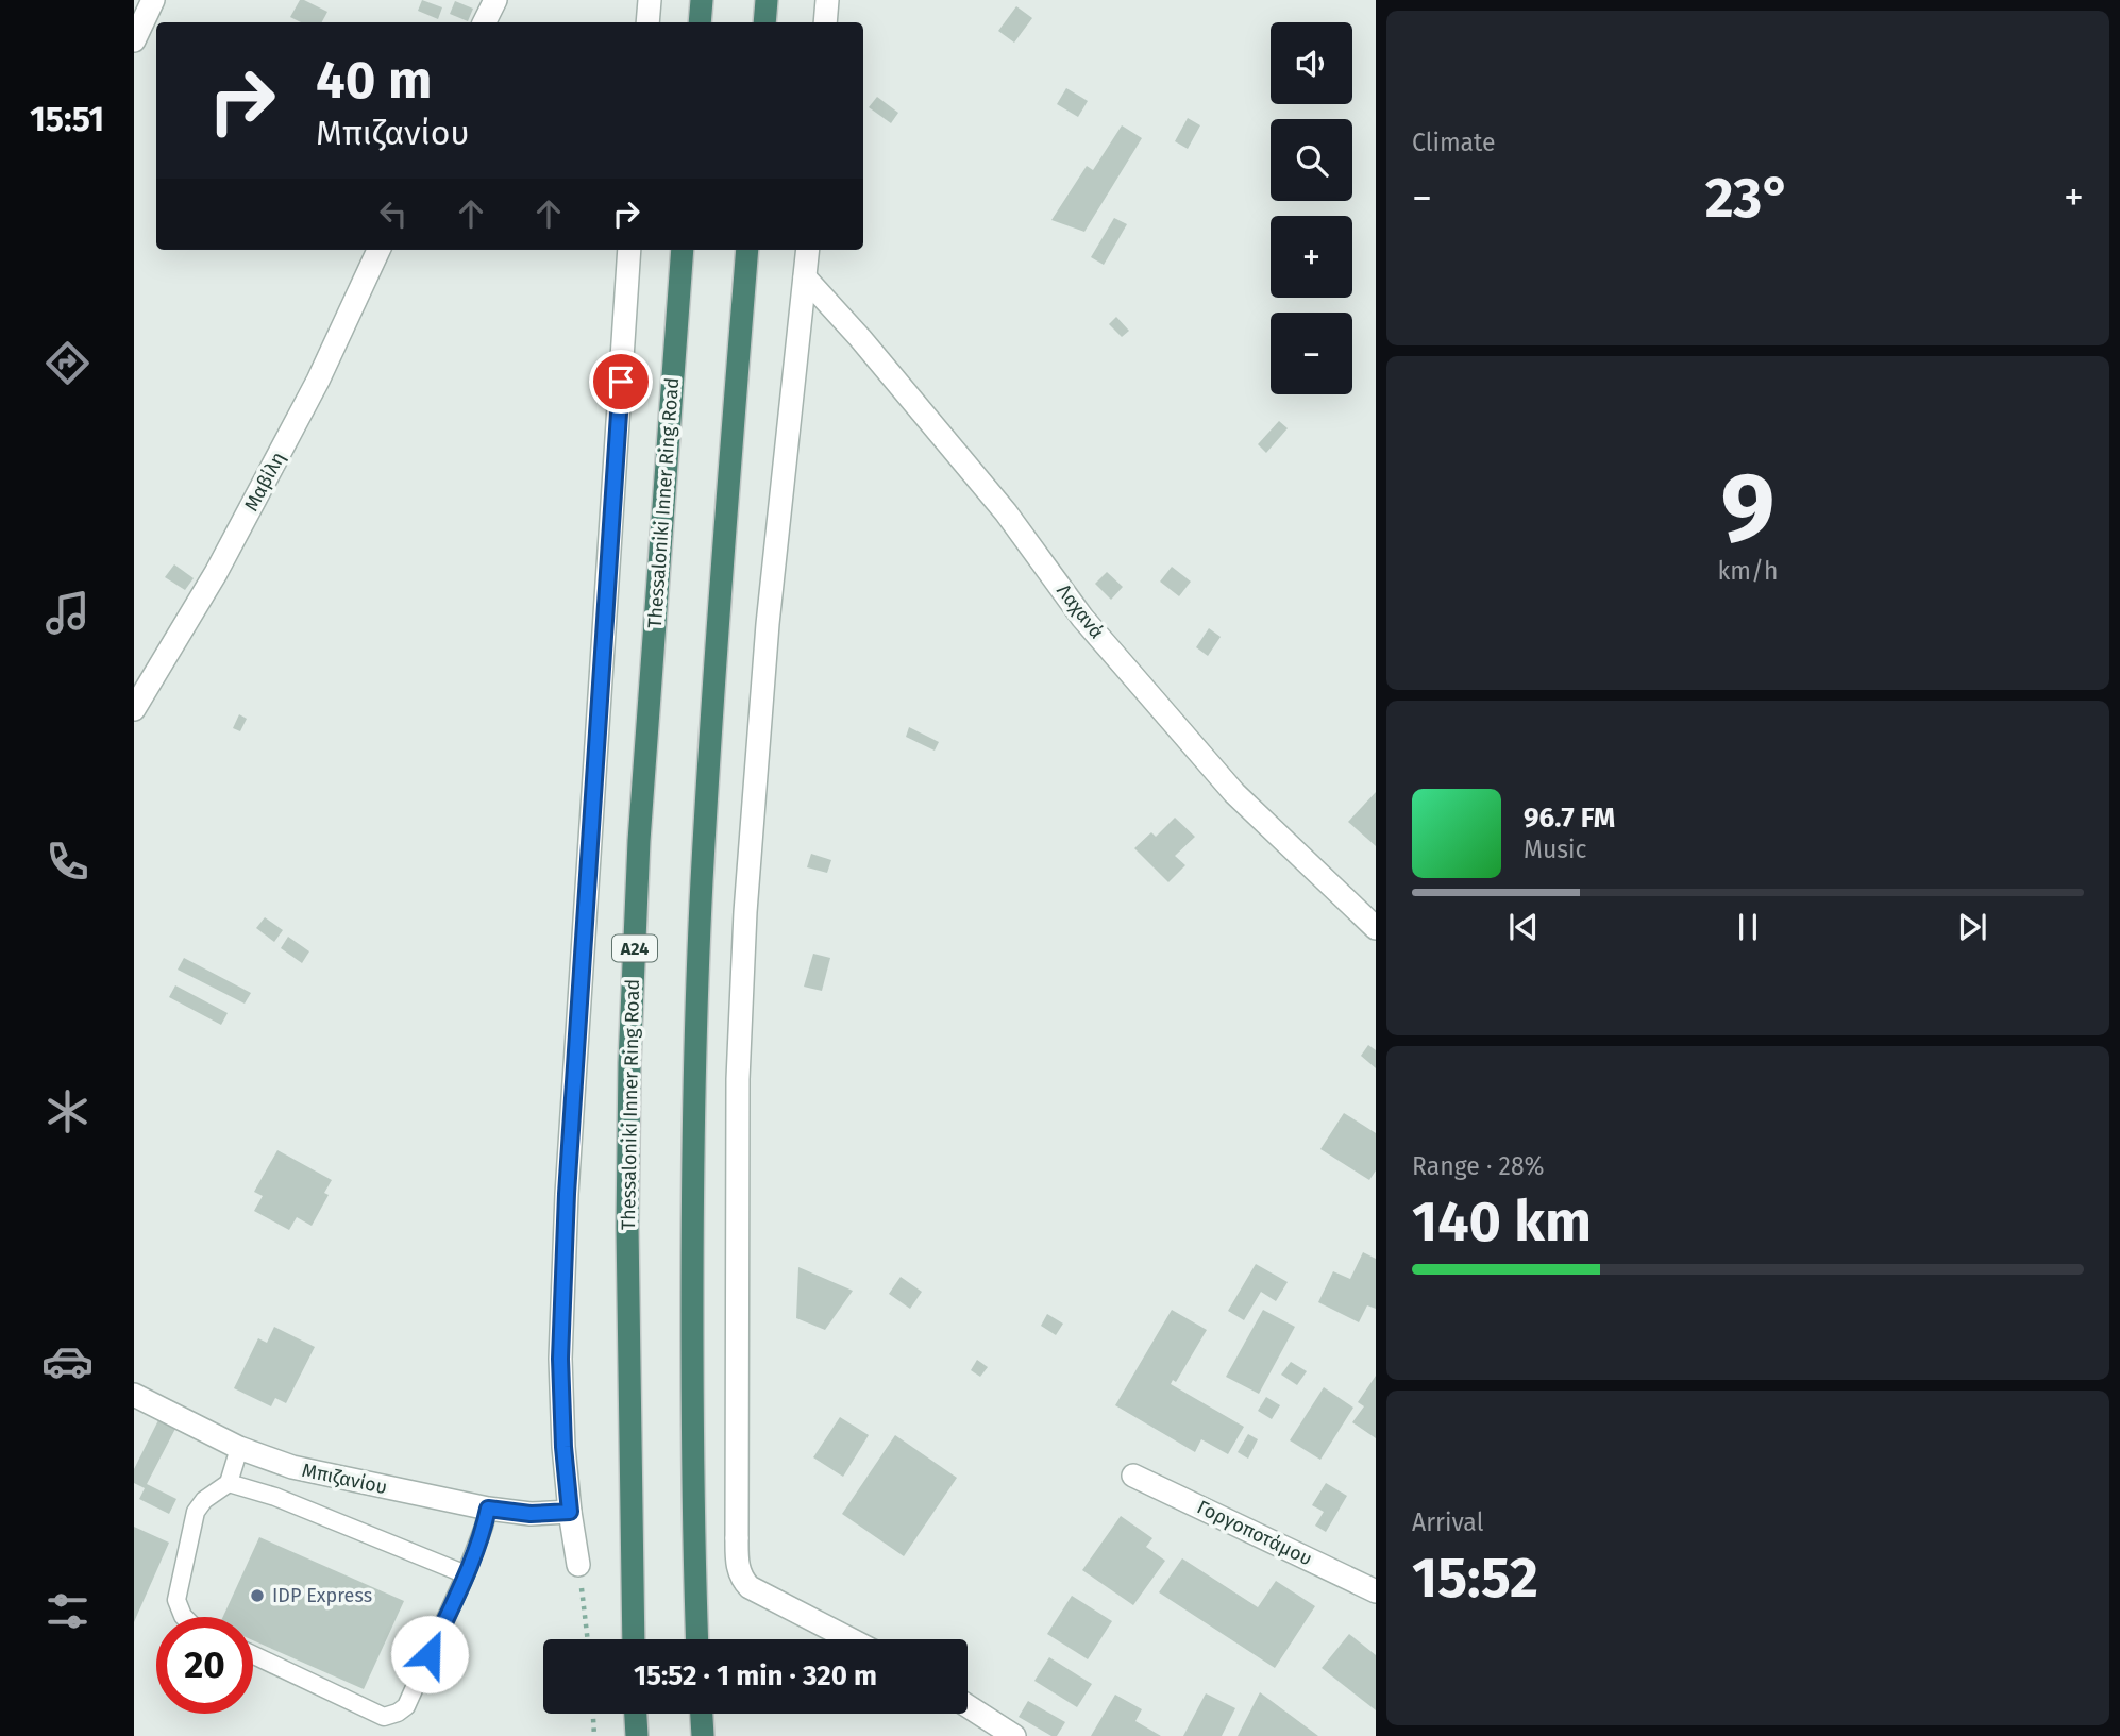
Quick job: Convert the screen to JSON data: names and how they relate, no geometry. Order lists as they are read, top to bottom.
{
  "streets": {
    "highway": ["Thessaloniki Inner Ring Road", "Α24"],
    "street": [
      "Μαβίλη",
      "Λαχανά",
      "Μπιζανίου",
      "Γοργοποτάμου"
    ]
  },
  "places": ["IDP Express"],
  "page": {
    "tabs": "15:51",
    "tile": [
      "Climate",
      ["9", "km/h"],
      ["Range · 28%", "140 km"],
      ["Arrival", "15:52"]
    ],
    "map_buttons": ["+", "−"],
    "turn": ["40 m", "Μπιζανίου"],
    "heat": ["−", "23°", "+"],
    "song": ["96.7 FM", "Music"],
    "limit": "20",
    "trip": "15:52 · 1 min · 320 m"
  }
}
